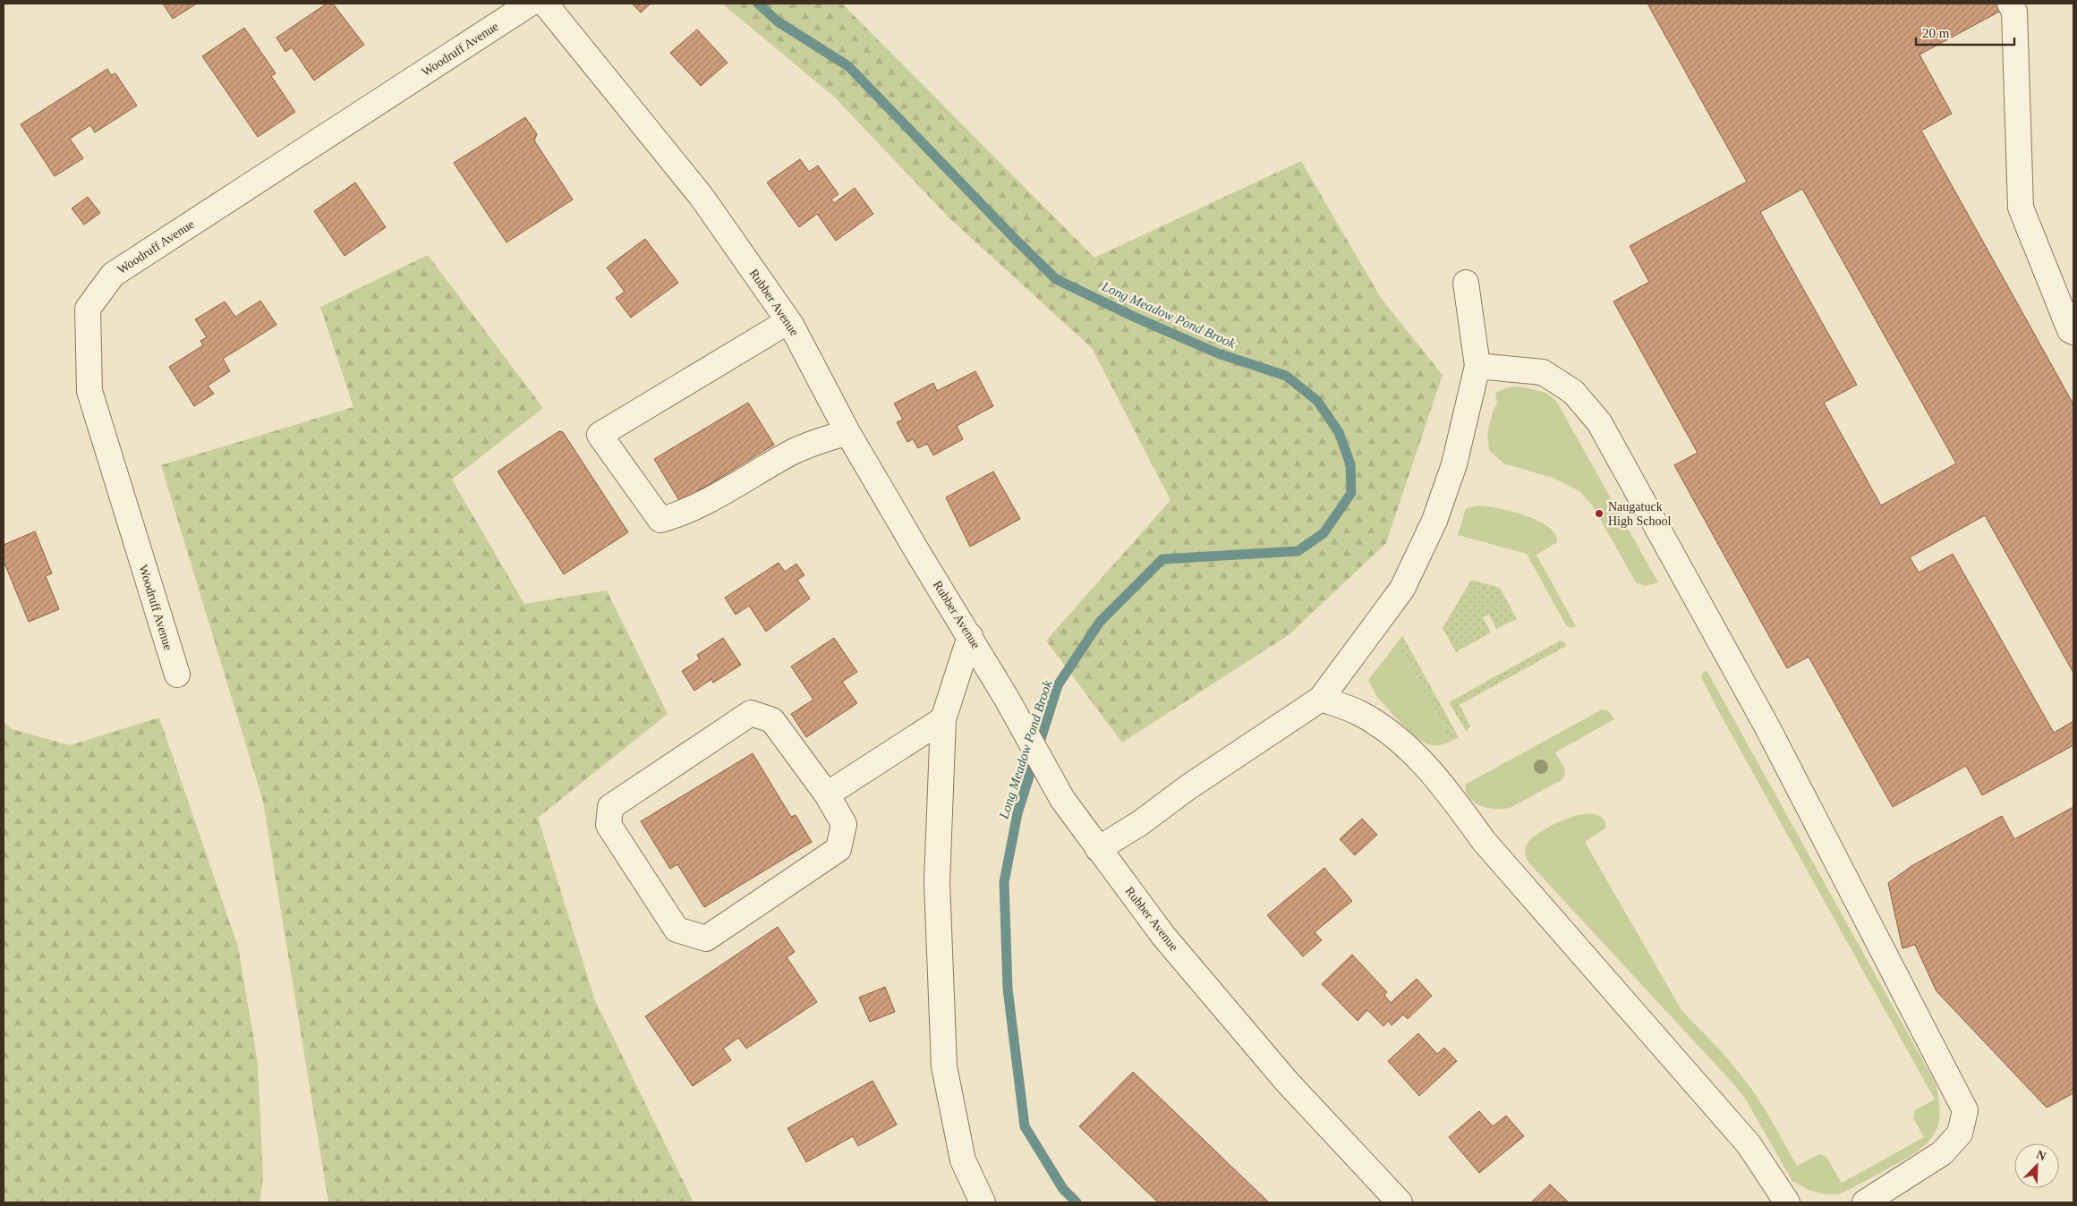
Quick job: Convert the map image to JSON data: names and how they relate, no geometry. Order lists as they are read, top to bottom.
{
  "streets": {
    "street": ["Woodruff Avenue", "Rubber Avenue"]
  },
  "water": ["Long Meadow Pond Brook"],
  "places": ["Naugatuck High School"],
  "scale_bar": "20 m",
  "north": "top right"
}
